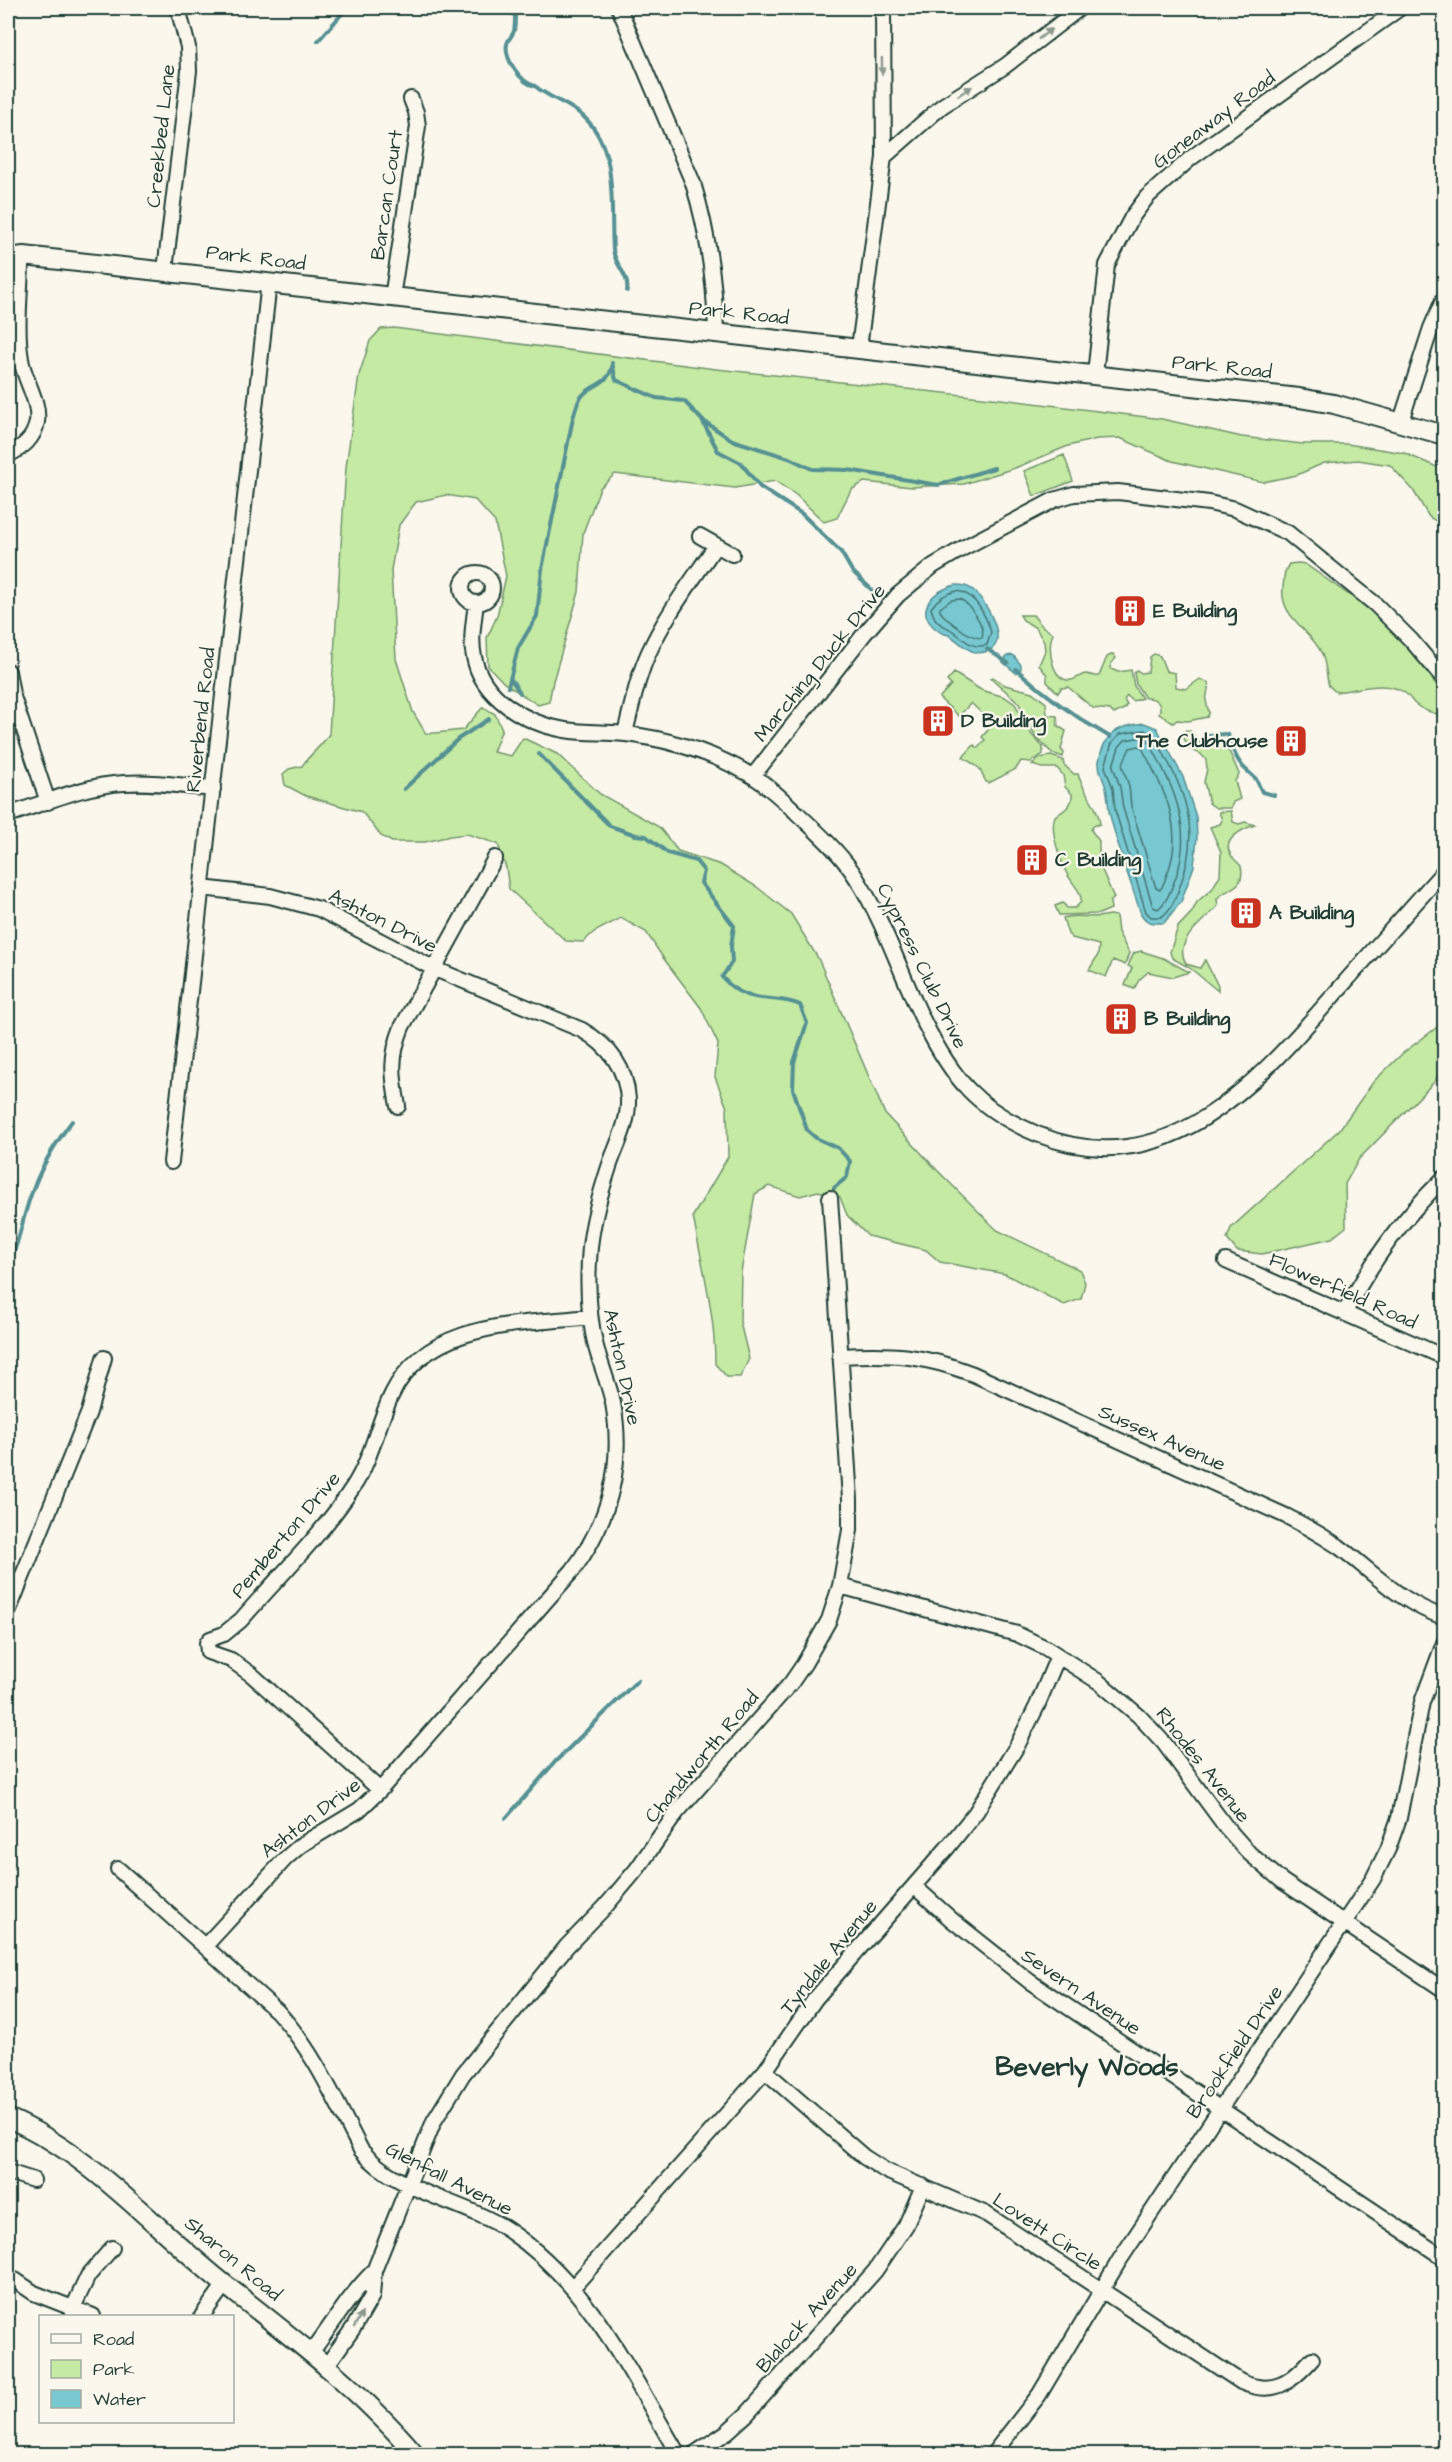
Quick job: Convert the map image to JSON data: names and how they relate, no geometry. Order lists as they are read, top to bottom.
{
  "streets": {
    "main road": ["Park Road", "Sharon Road"],
    "street": [
      "Goneaway Road",
      "Creekbed Lane",
      "Barcan Court",
      "Marching Duck Drive",
      "Riverbend Road",
      "Ashton Drive",
      "Cypress Club Drive",
      "Flowerfield Road",
      "Sussex Avenue",
      "Pemberton Drive",
      "Chandworth Road",
      "Rhodes Avenue",
      "Tyndale Avenue",
      "Severn Avenue",
      "Brookfield Drive",
      "Glenfall Avenue",
      "Lovett Circle",
      "Blalock Avenue"
    ]
  },
  "crossings": [
    ["Goneaway Road", "Park Road"],
    ["Creekbed Lane", "Park Road"],
    ["Barcan Court", "Park Road"],
    ["Park Road", "Riverbend Road"],
    ["Marching Duck Drive", "Cypress Club Drive"],
    ["Riverbend Road", "Ashton Drive"],
    ["Ashton Drive", "Pemberton Drive"],
    ["Ashton Drive", "Glenfall Avenue"],
    ["Sussex Avenue", "Chandworth Road"],
    ["Chandworth Road", "Rhodes Avenue"],
    ["Chandworth Road", "Glenfall Avenue"],
    ["Chandworth Road", "Sharon Road"],
    ["Rhodes Avenue", "Tyndale Avenue"],
    ["Rhodes Avenue", "Brookfield Drive"],
    ["Tyndale Avenue", "Severn Avenue"],
    ["Tyndale Avenue", "Glenfall Avenue"],
    ["Tyndale Avenue", "Lovett Circle"],
    ["Severn Avenue", "Brookfield Drive"],
    ["Brookfield Drive", "Lovett Circle"],
    ["Lovett Circle", "Blalock Avenue"]
  ],
  "districts": ["Beverly Woods"],
  "places": {
    "building": [
      "E Building",
      "D Building",
      "The Clubhouse",
      "C Building",
      "A Building",
      "B Building"
    ]
  },
  "legend": ["Road", "Park", "Water"]
}
